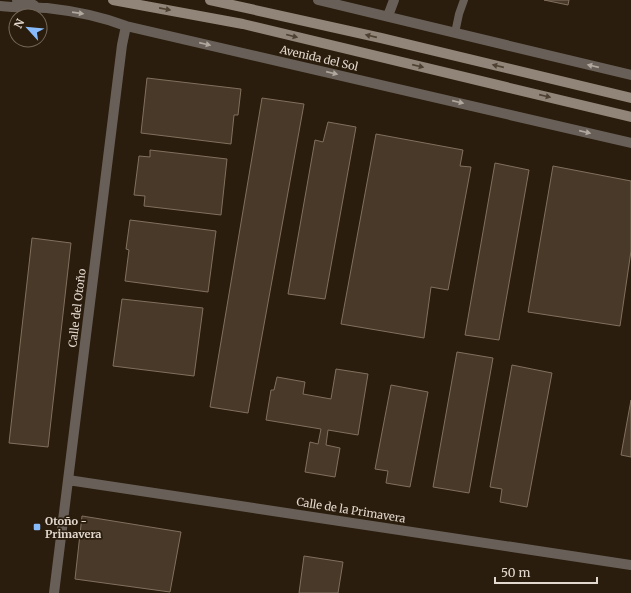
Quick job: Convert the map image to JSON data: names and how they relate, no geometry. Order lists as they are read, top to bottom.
{
  "streets": {
    "main road": ["Avenida del Sol"],
    "street": ["Calle del Otoño", "Calle de la Primavera"]
  },
  "crossings": [
    ["Avenida del Sol", "Calle del Otoño"],
    ["Calle del Otoño", "Calle de la Primavera"]
  ],
  "one_way": ["Avenida del Sol"],
  "places": {
    "transit": ["Otoño - Primavera"]
  },
  "scale_bar": "50 m",
  "north": "top left"
}
